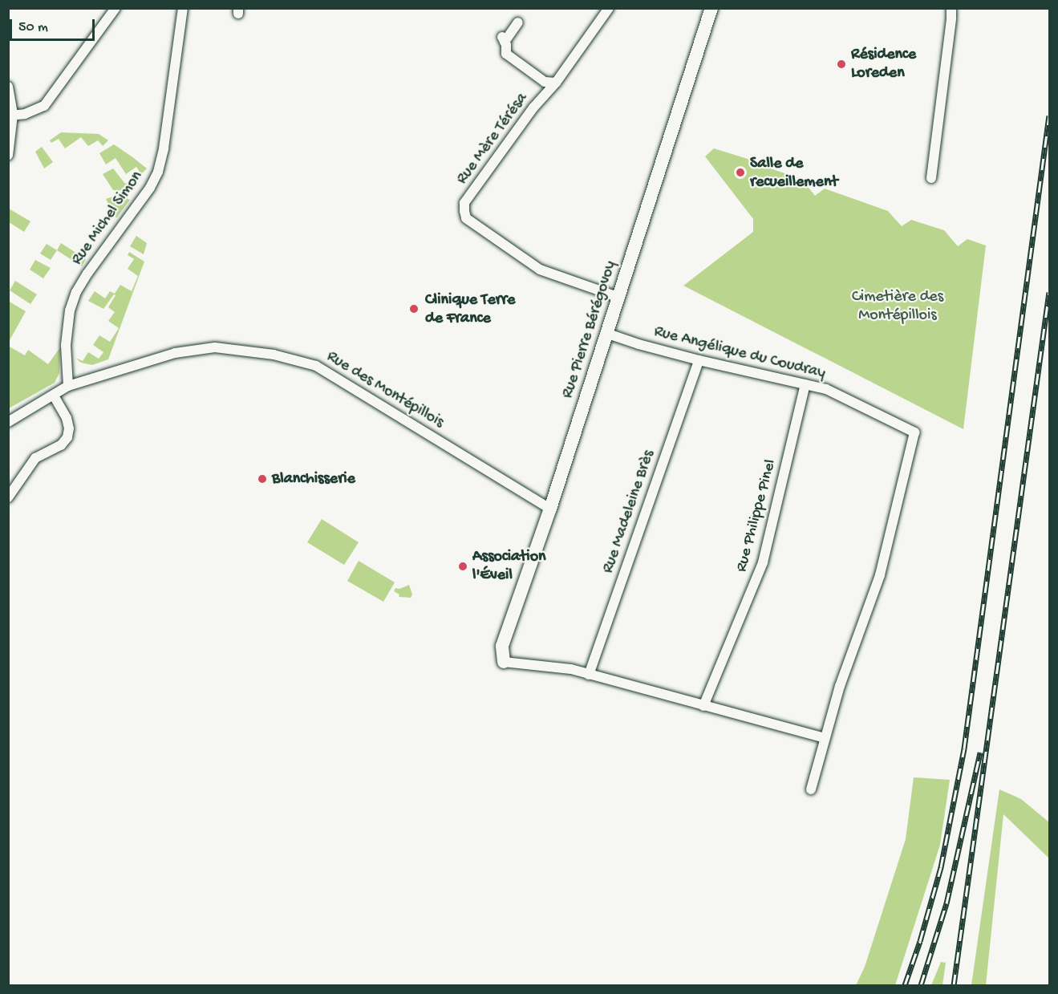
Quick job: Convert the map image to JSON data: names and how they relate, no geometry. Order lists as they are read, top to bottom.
{
  "streets": {
    "street": [
      "Rue Mère Térésa",
      "Rue Michel Simon",
      "Rue Pierre Bérégovoy",
      "Rue Angélique du Coudray",
      "Rue des Montépillois",
      "Rue Madeleine Brès",
      "Rue Philippe Pinel"
    ]
  },
  "crossings": [
    ["Rue Mère Térésa", "Rue Pierre Bérégovoy"],
    ["Rue Michel Simon", "Rue des Montépillois"],
    ["Rue Pierre Bérégovoy", "Rue Angélique du Coudray"],
    ["Rue Pierre Bérégovoy", "Rue des Montépillois"],
    ["Rue Angélique du Coudray", "Rue Madeleine Brès"],
    ["Rue Angélique du Coudray", "Rue Philippe Pinel"]
  ],
  "parks": ["Cimetière des Montépillois"],
  "places": [
    "Résidence Loreden",
    "Salle de recueillement",
    "Clinique Terre de France",
    "Blanchisserie",
    "Association l'Éveil"
  ],
  "scale_bar": "50 m"
}
